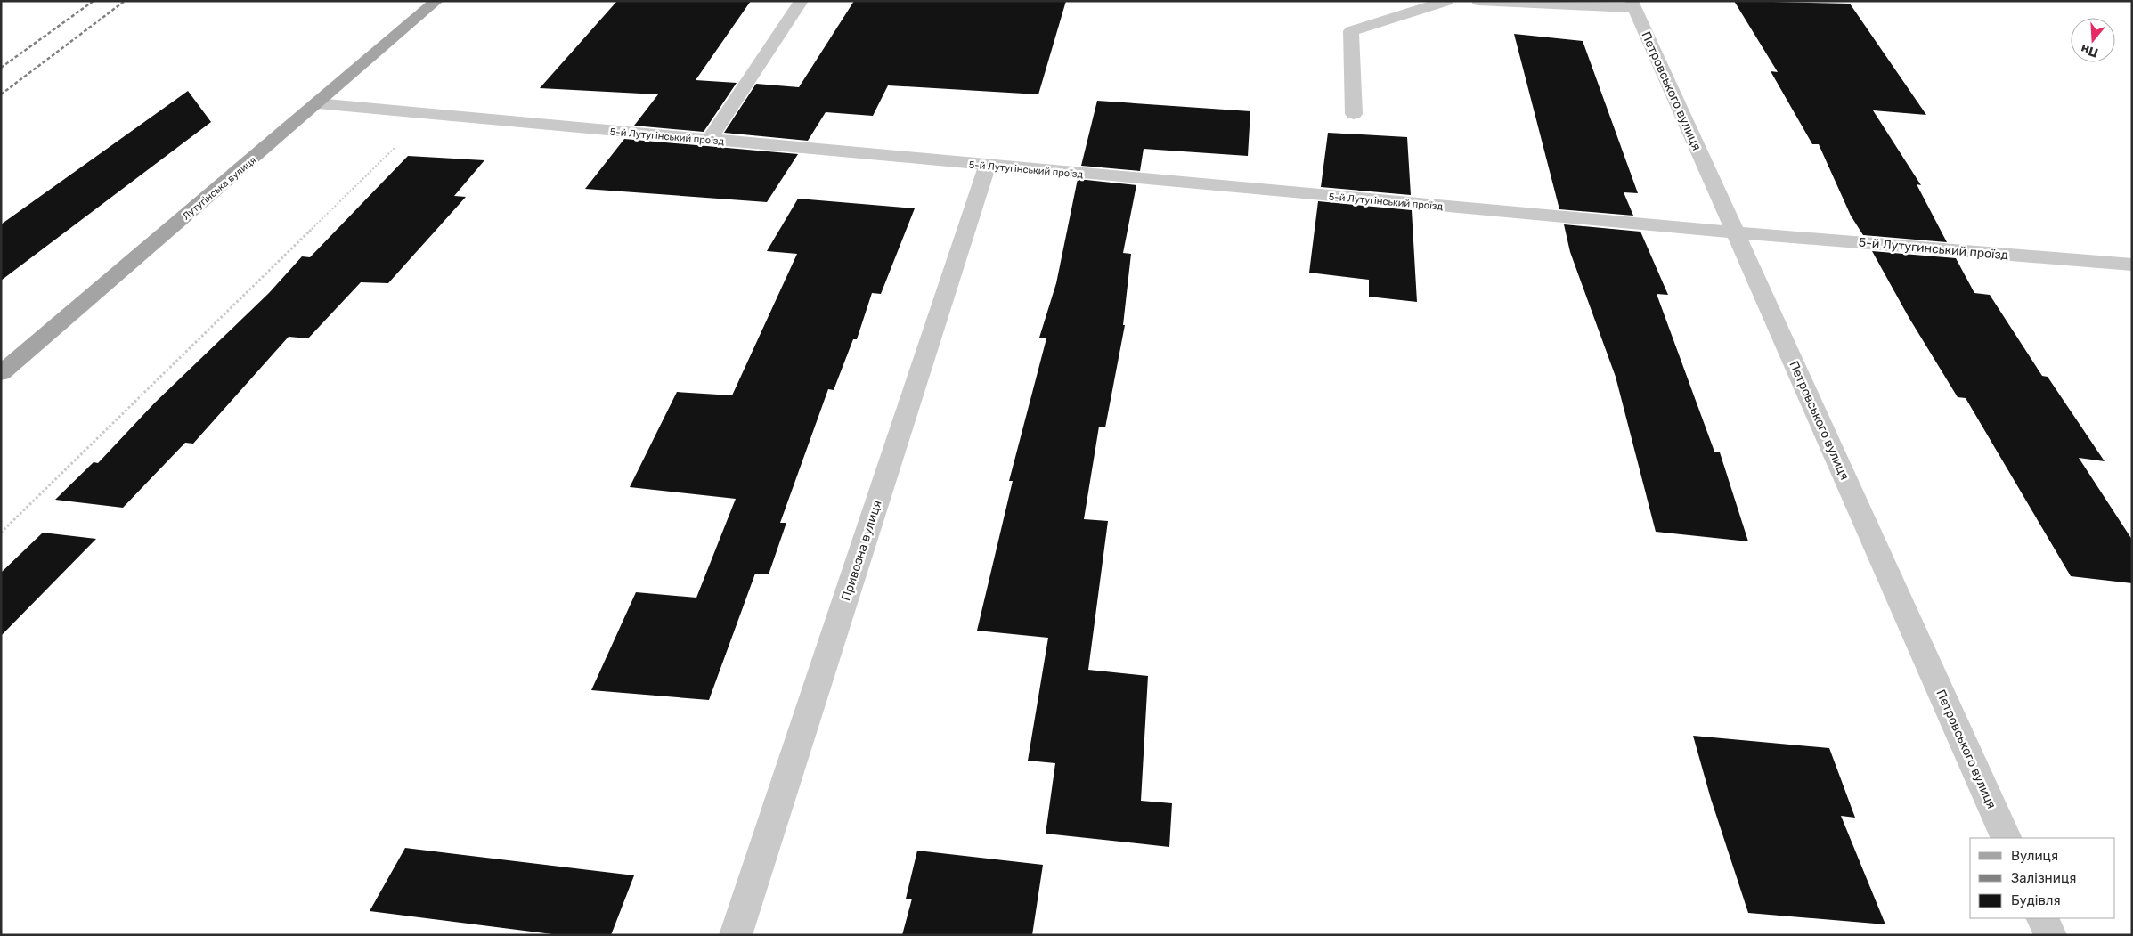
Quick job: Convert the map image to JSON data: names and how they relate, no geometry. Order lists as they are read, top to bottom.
{
  "streets": {
    "main road": ["Лутугінська вулиця"],
    "street": [
      "Петровського вулиця",
      "5-й Лутугінський проїзд",
      "5-й Лутугинський проїзд",
      "Привозна вулиця"
    ]
  },
  "crossings": [
    ["Петровського вулиця", "5-й Лутугінський проїзд"],
    ["Петровського вулиця", "5-й Лутугинський проїзд"],
    ["5-й Лутугінський проїзд", "Лутугінська вулиця"],
    ["5-й Лутугінський проїзд", "5-й Лутугинський проїзд"],
    ["5-й Лутугінський проїзд", "Привозна вулиця"]
  ],
  "legend": ["Вулиця", "Залізниця", "Будівля"],
  "north": "bottom"
}
